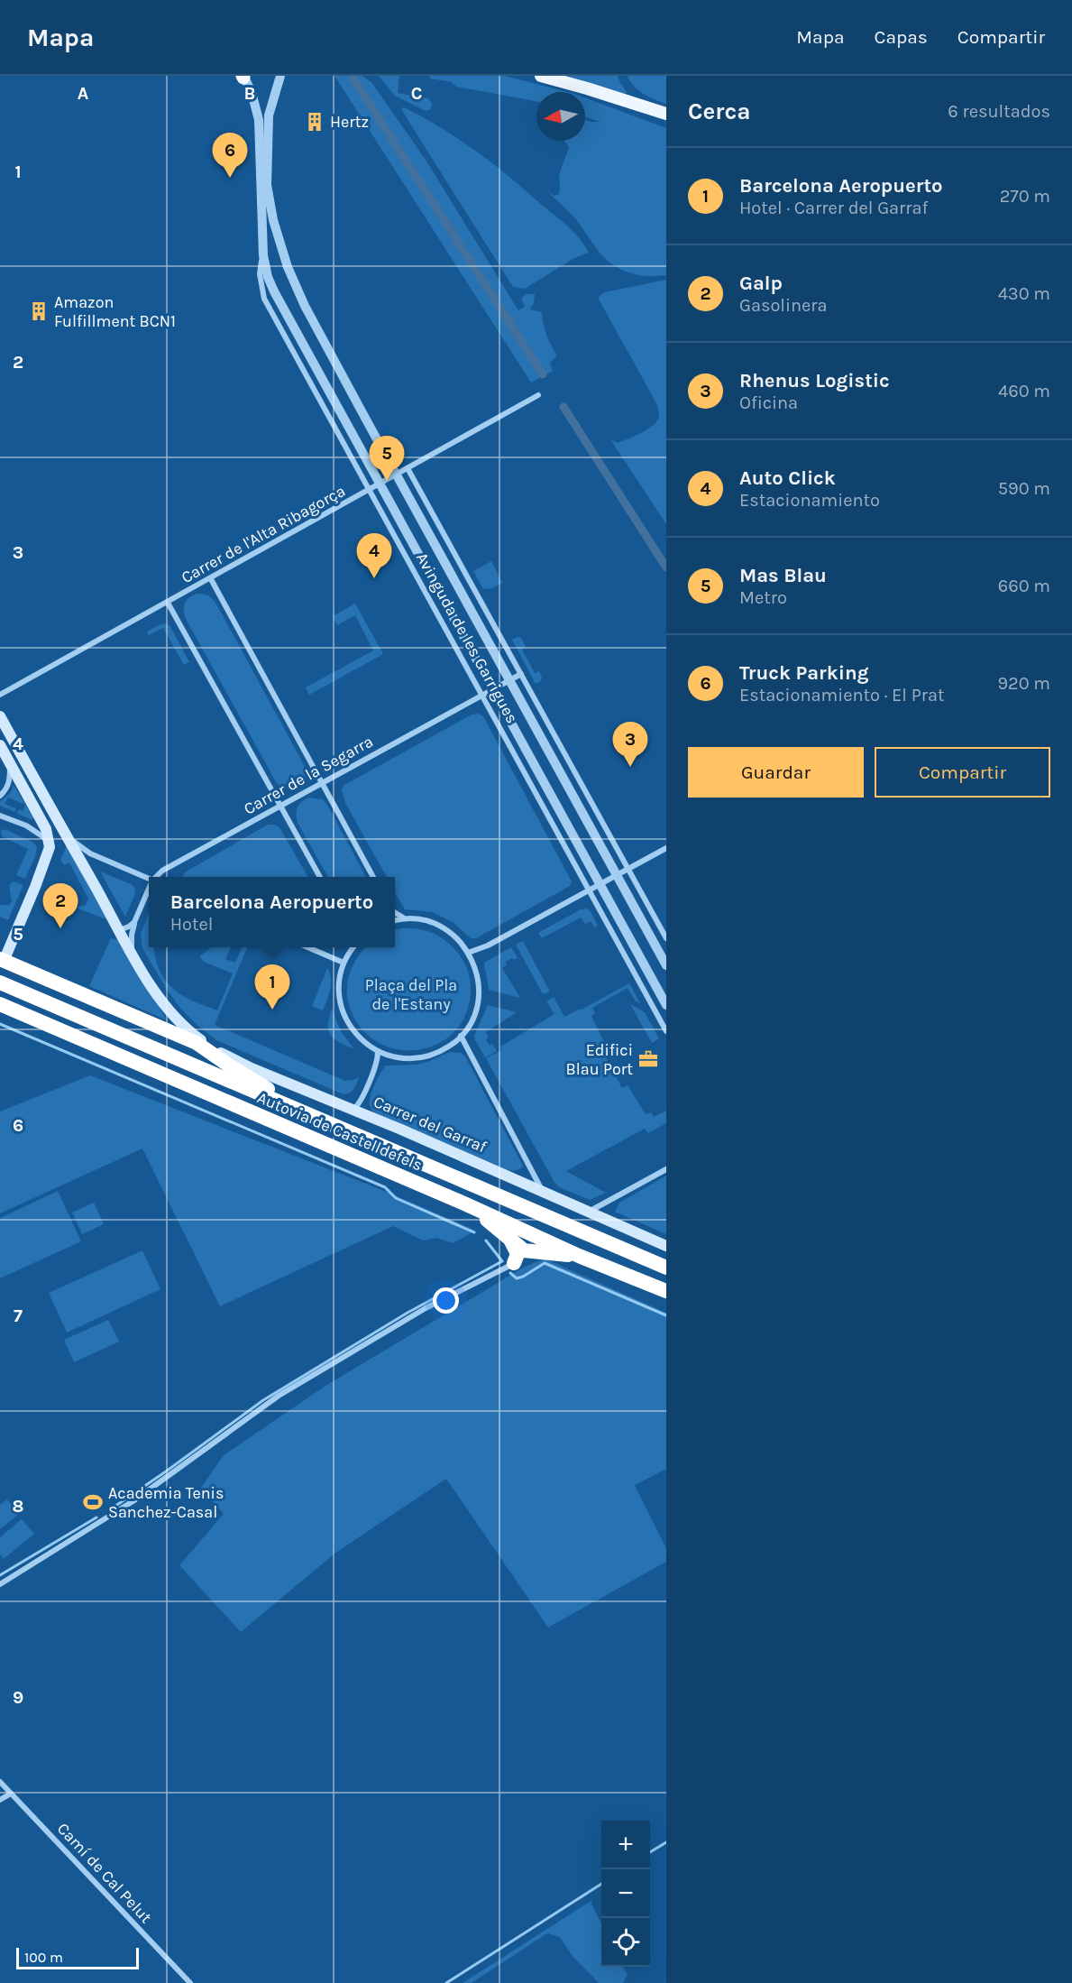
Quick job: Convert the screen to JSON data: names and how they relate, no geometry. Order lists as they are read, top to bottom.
{
  "streets": {
    "highway": ["Autovia de Castelldefels"],
    "main road": ["Carrer del Garraf"],
    "street": [
      "Carrer de l'Alta Ribagorça",
      "Avinguda de les Garrigues",
      "Carrer de la Segarra",
      "Camí de Cal Pelut"
    ]
  },
  "crossings": [
    ["Carrer de l'Alta Ribagorça", "Avinguda de les Garrigues"],
    ["Avinguda de les Garrigues", "Carrer de la Segarra"],
    ["Carrer de la Segarra", "Carrer del Garraf"]
  ],
  "parks": ["Plaça del Pla de l'Estany"],
  "places": {
    "building": ["Hertz", "Amazon Fulfillment BCN1"],
    "office": ["Edifici Blau Port"],
    "sports": ["Academia Tenis Sanchez-Casal"]
  },
  "scale_bar": "100 m",
  "north": "left",
  "page": {
    "header": "Mapa",
    "nav": ["Mapa", "Capas", "Compartir"],
    "heading": ["Cerca", "6 resultados"],
    "pins": [
      "6",
      "5",
      "4",
      "3",
      "2",
      "1"
    ],
    "list": [
      {
        "mark": "1",
        "name": "Barcelona Aeropuerto",
        "note": "Hotel · Carrer del Garraf",
        "value": "270 m"
      },
      {
        "mark": "2",
        "name": "Galp",
        "note": "Gasolinera",
        "value": "430 m"
      },
      {
        "mark": "3",
        "name": "Rhenus Logistic",
        "note": "Oficina",
        "value": "460 m"
      },
      {
        "mark": "4",
        "name": "Auto Click",
        "note": "Estacionamiento",
        "value": "590 m"
      },
      {
        "mark": "5",
        "name": "Mas Blau",
        "note": "Metro",
        "value": "660 m"
      },
      {
        "mark": "6",
        "name": "Truck Parking",
        "note": "Estacionamiento · El Prat",
        "value": "920 m"
      }
    ],
    "buttons": ["Guardar", "Compartir"],
    "popup": ["Barcelona Aeropuerto", "Hotel"],
    "map_buttons": ["+", "−"],
    "scale": "100 m"
  },
  "grid": {
    "columns": ["A", "B", "C"],
    "rows": [
      "1",
      "2",
      "3",
      "4",
      "5",
      "6",
      "7",
      "8",
      "9"
    ]
  }
}
